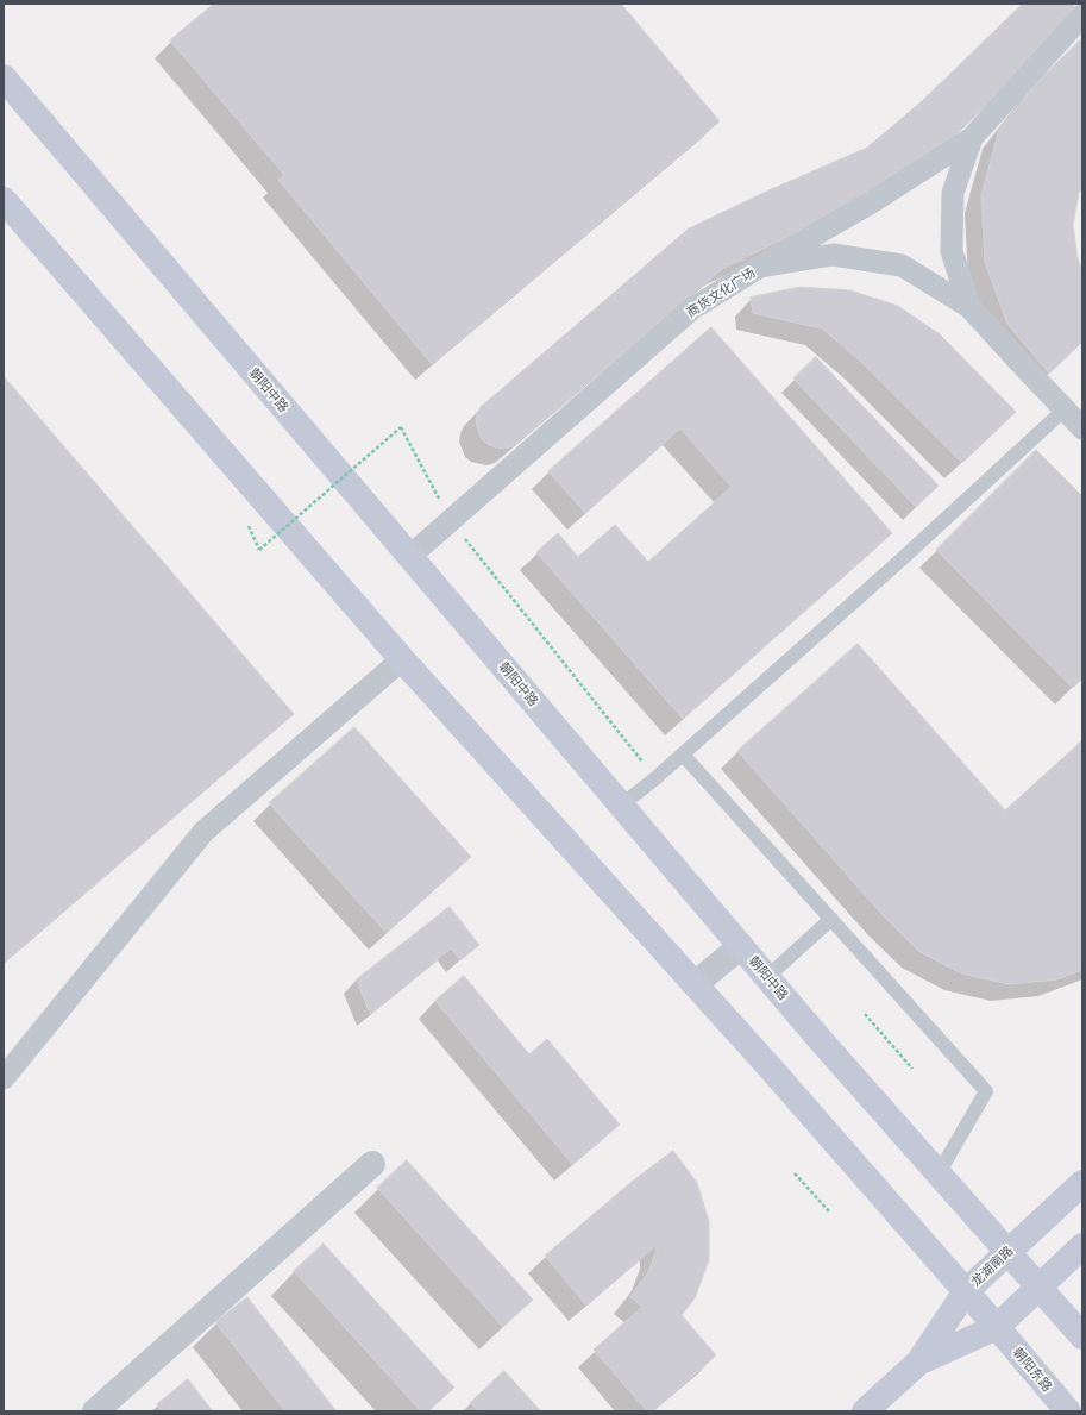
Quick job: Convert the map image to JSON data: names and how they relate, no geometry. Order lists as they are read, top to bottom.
{
  "streets": {
    "main road": ["朝阳中路", "龙湖南路", "朝阳东路"],
    "street": ["商货文化广场"]
  },
  "crossings": [
    ["商货文化广场", "朝阳中路"],
    ["朝阳中路", "龙湖南路"],
    ["龙湖南路", "朝阳东路"]
  ]
}
